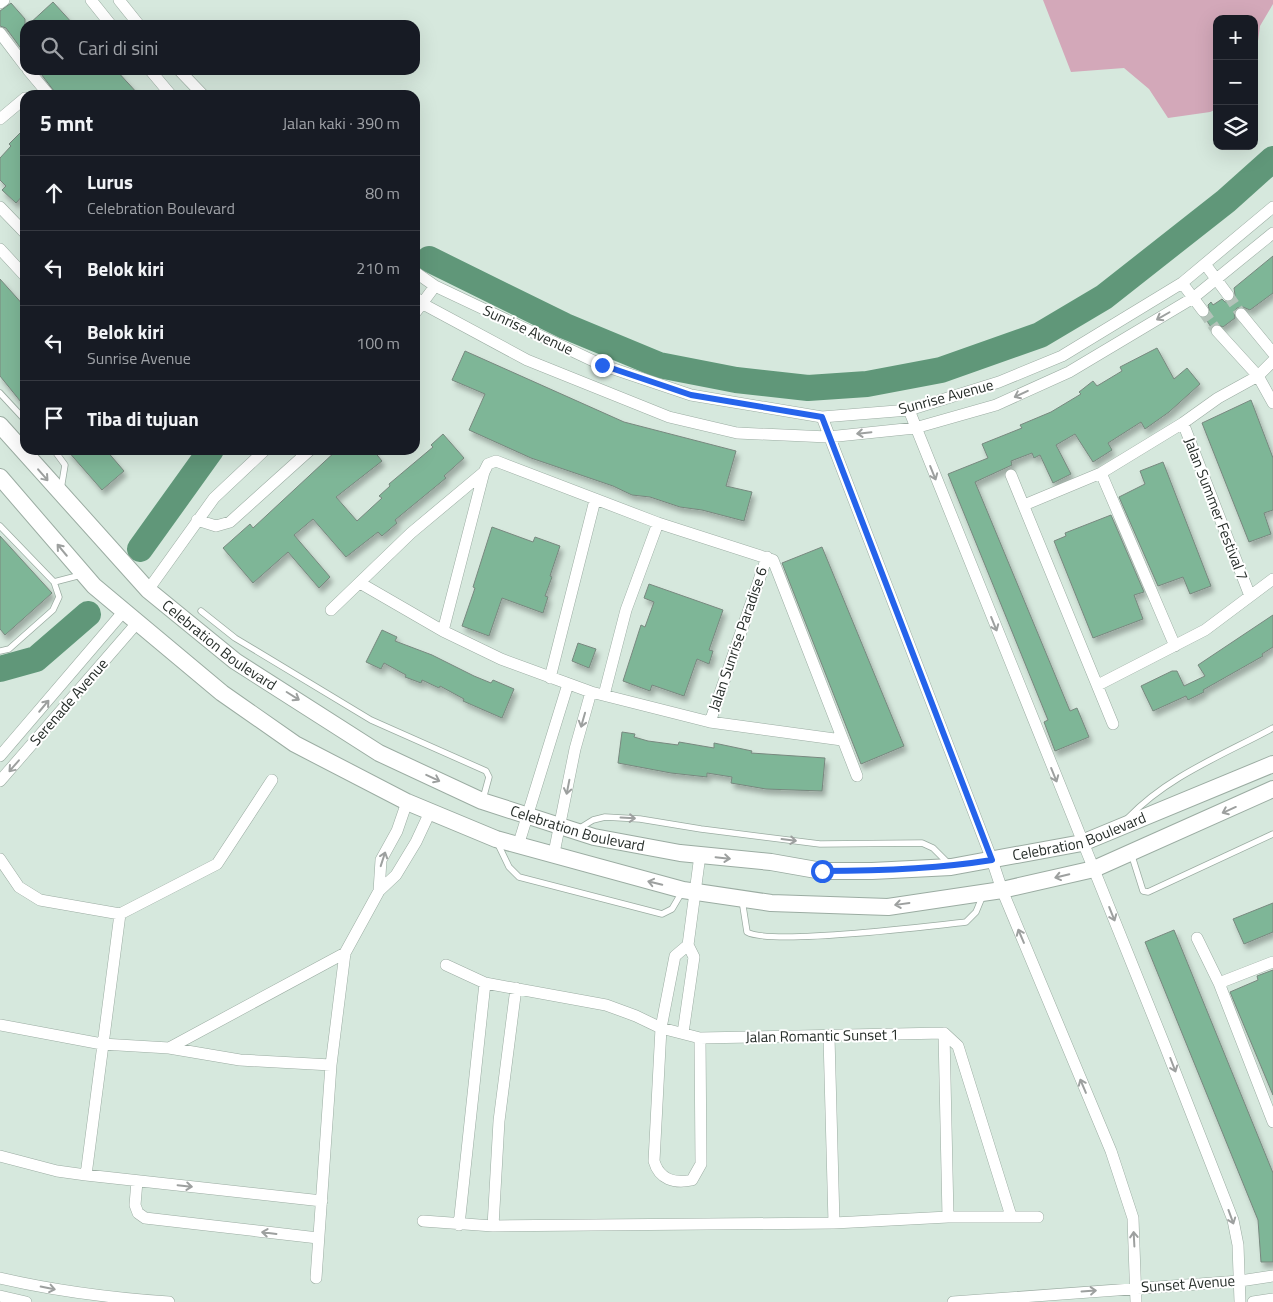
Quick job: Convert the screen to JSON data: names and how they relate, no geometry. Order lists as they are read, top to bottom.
{
  "streets": {
    "street": [
      "Sunrise Avenue",
      "Jalan Summer Festival 7",
      "Jalan Sunrise Paradise 6",
      "Celebration Boulevard",
      "Serenade Avenue",
      "Jalan Romantic Sunset 1",
      "Sunset Avenue"
    ]
  },
  "crossings": [
    ["Celebration Boulevard", "Serenade Avenue"]
  ],
  "page": {
    "map_buttons": ["+", "−"],
    "search": "Cari di sini",
    "heading": ["5 mnt", "Jalan kaki · 390 m"],
    "list": [
      ["Lurus", "Celebration Boulevard", "80 m"],
      ["Belok kiri", "210 m"],
      ["Belok kiri", "Sunrise Avenue", "100 m"],
      "Tiba di tujuan"
    ]
  }
}
